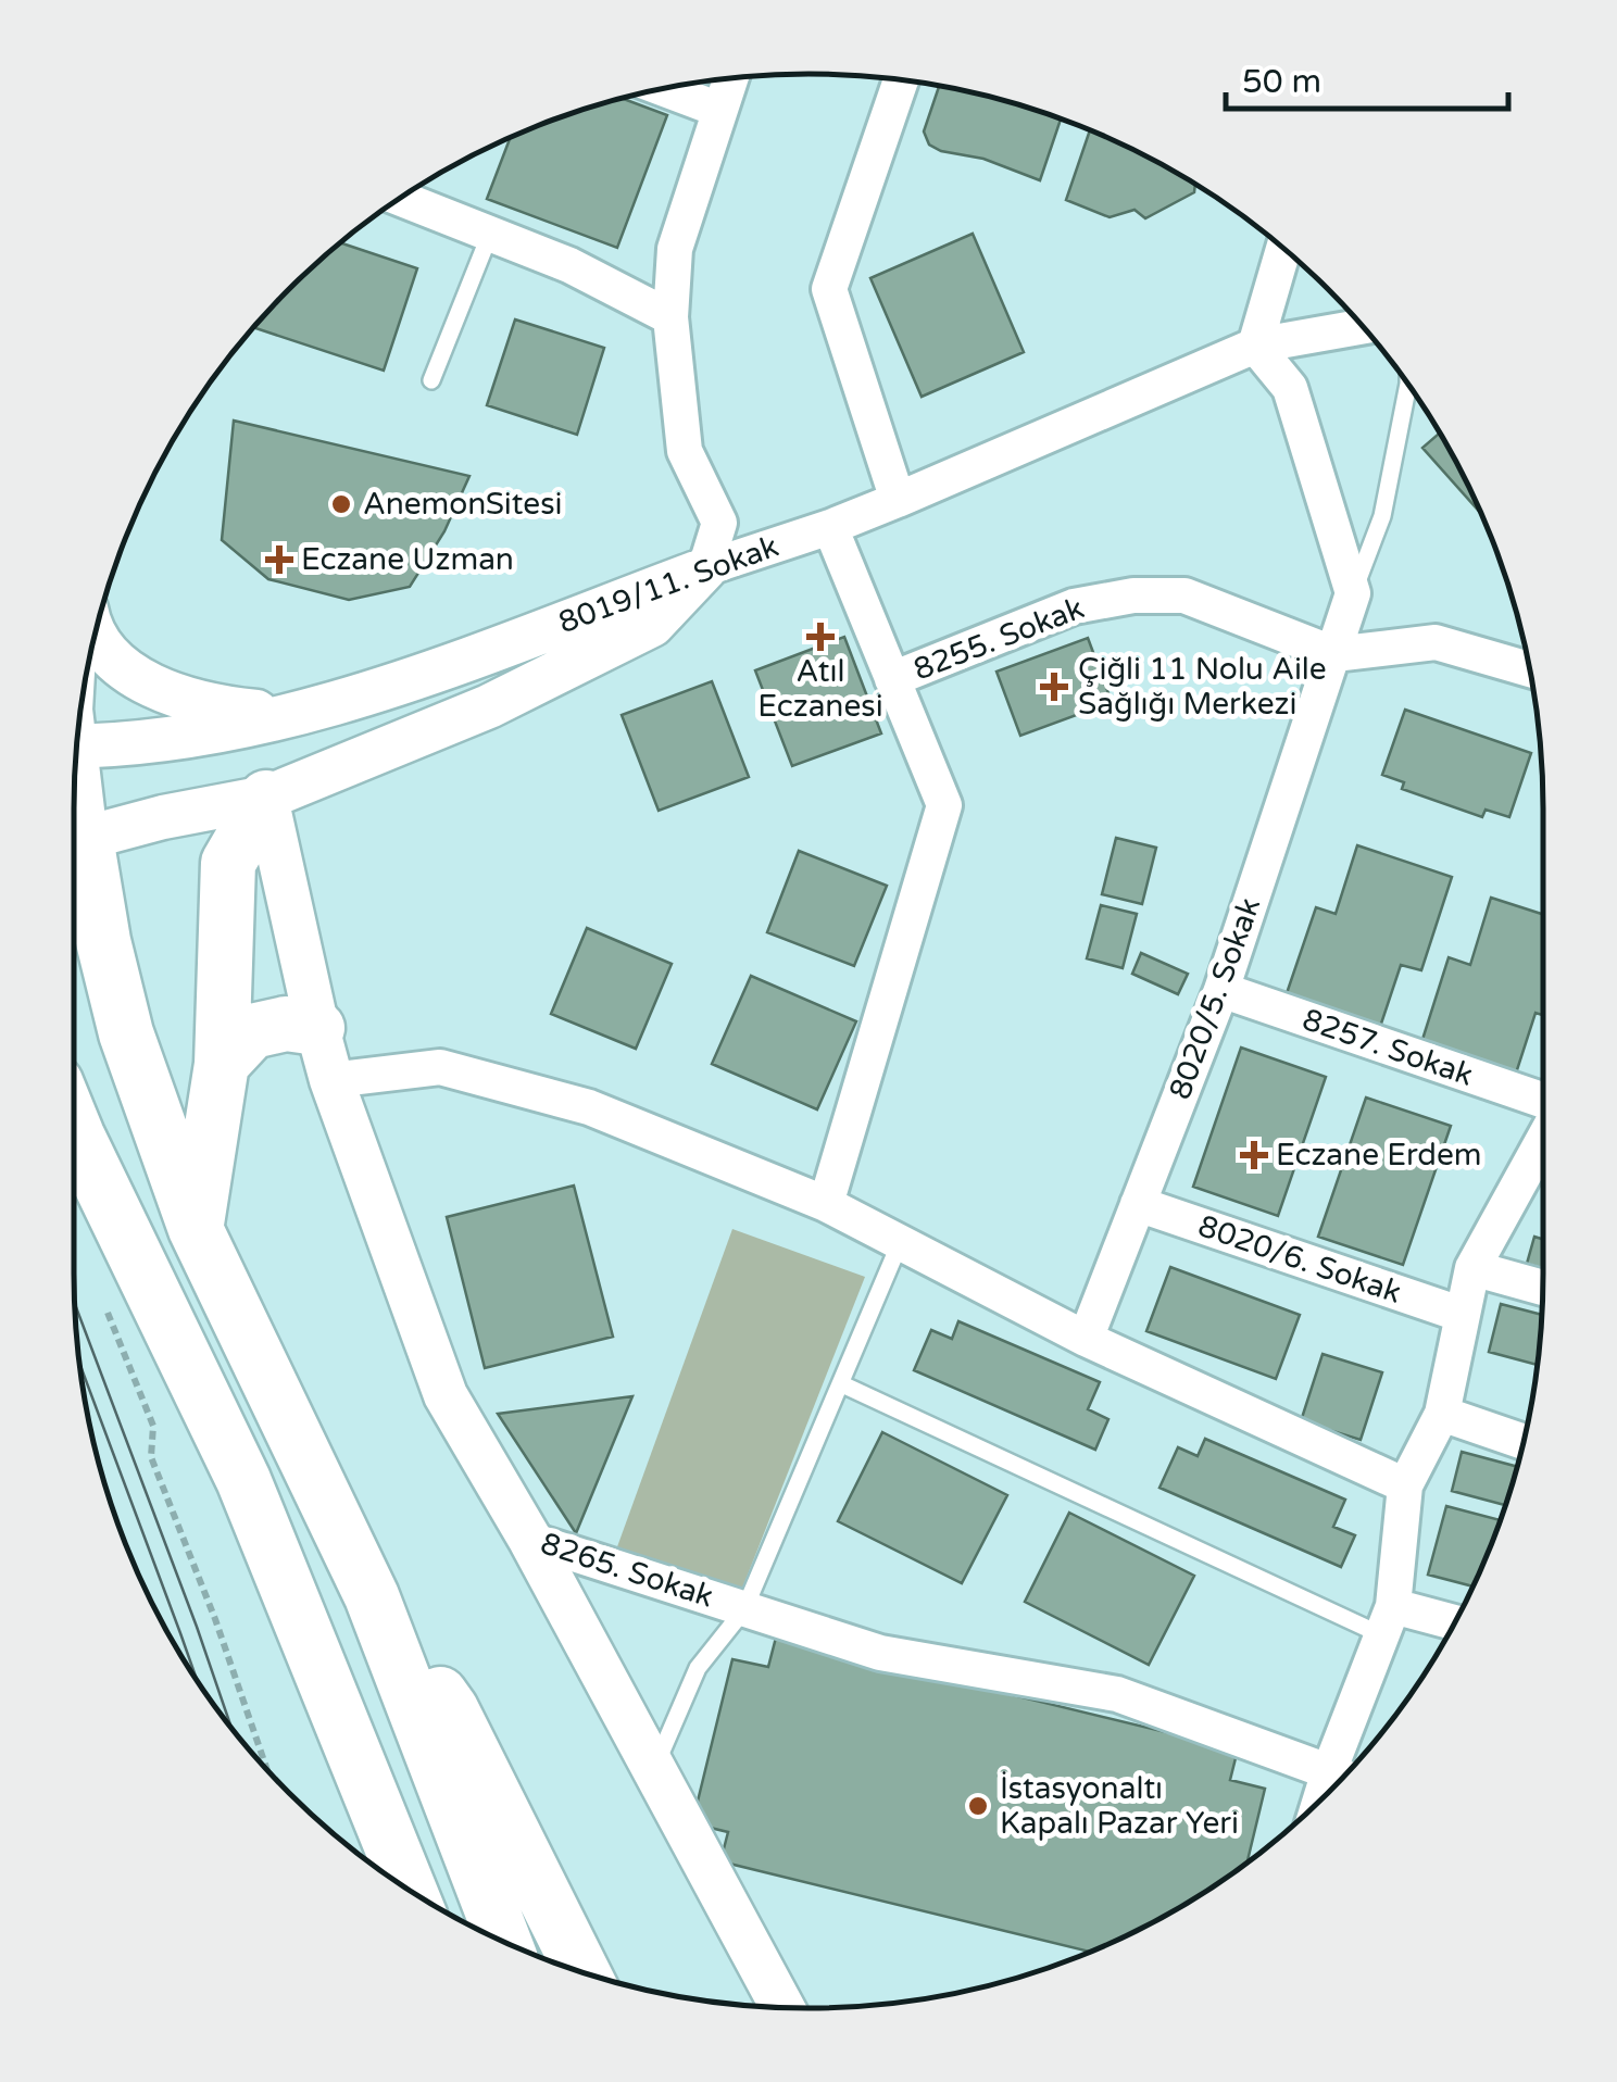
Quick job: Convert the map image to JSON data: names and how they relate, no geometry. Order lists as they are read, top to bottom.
{
  "streets": {
    "street": [
      "8019/11. Sokak",
      "8255. Sokak",
      "8020/5. Sokak",
      "8257. Sokak",
      "8020/6. Sokak",
      "8265. Sokak"
    ]
  },
  "crossings": [
    ["8255. Sokak", "8020/5. Sokak"],
    ["8020/5. Sokak", "8257. Sokak"],
    ["8020/5. Sokak", "8020/6. Sokak"]
  ],
  "places": {
    "other": ["AnemonSitesi", "İstasyonaltı Kapalı Pazar Yeri"],
    "health": [
      "Eczane Uzman",
      "Atıl Eczanesi",
      "Çiğli 11 Nolu Aile Sağlığı Merkezi",
      "Eczane Erdem"
    ]
  },
  "scale_bar": "50 m"
}
